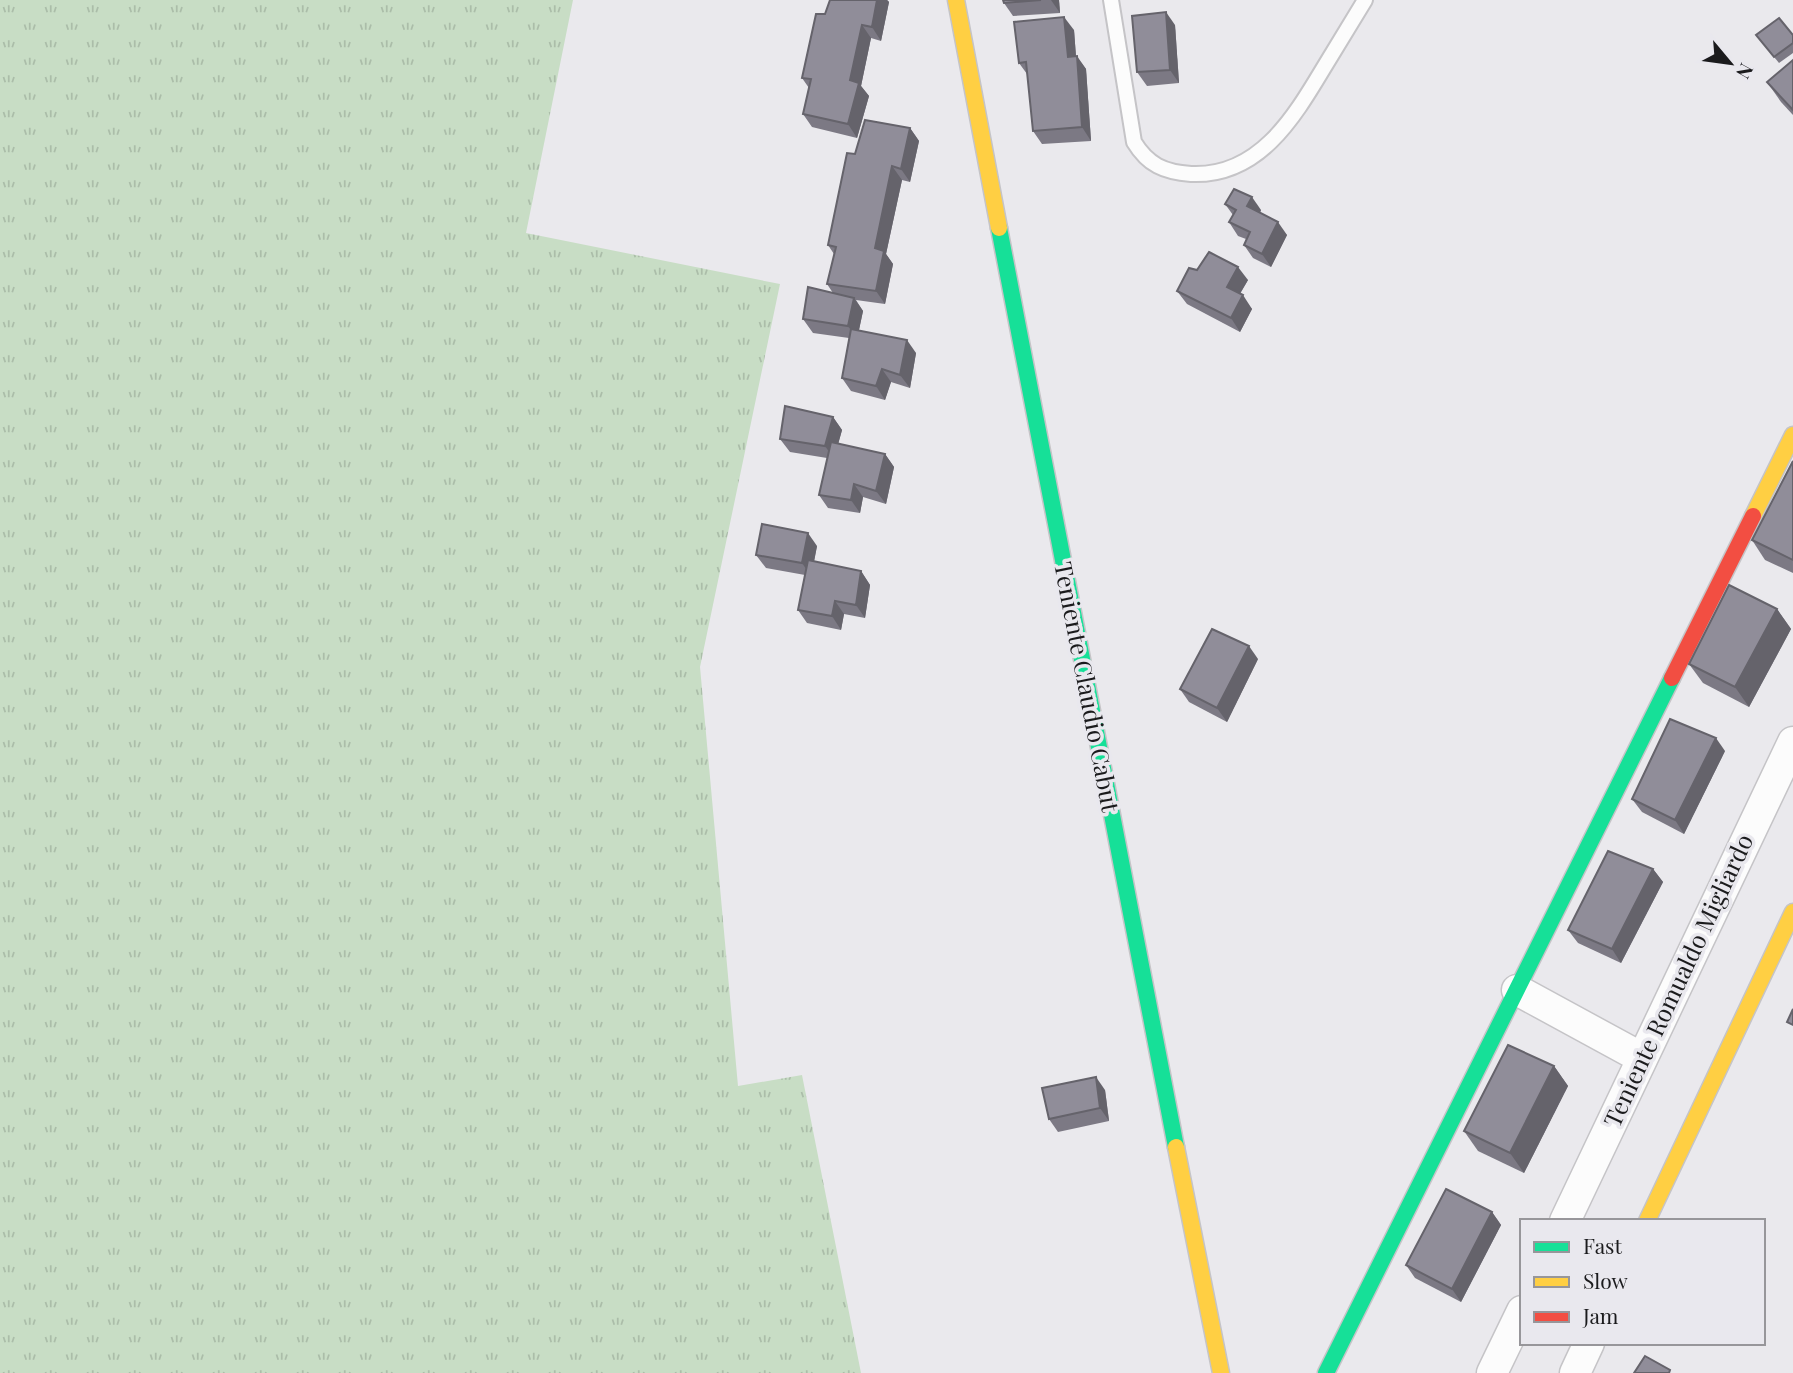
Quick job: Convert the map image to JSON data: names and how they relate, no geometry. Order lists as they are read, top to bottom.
{
  "streets": {
    "street": ["Teniente Claudio Cabut", "Teniente Romualdo Migliardo"]
  },
  "legend": ["Fast", "Slow", "Jam"],
  "north": "bottom right"
}
